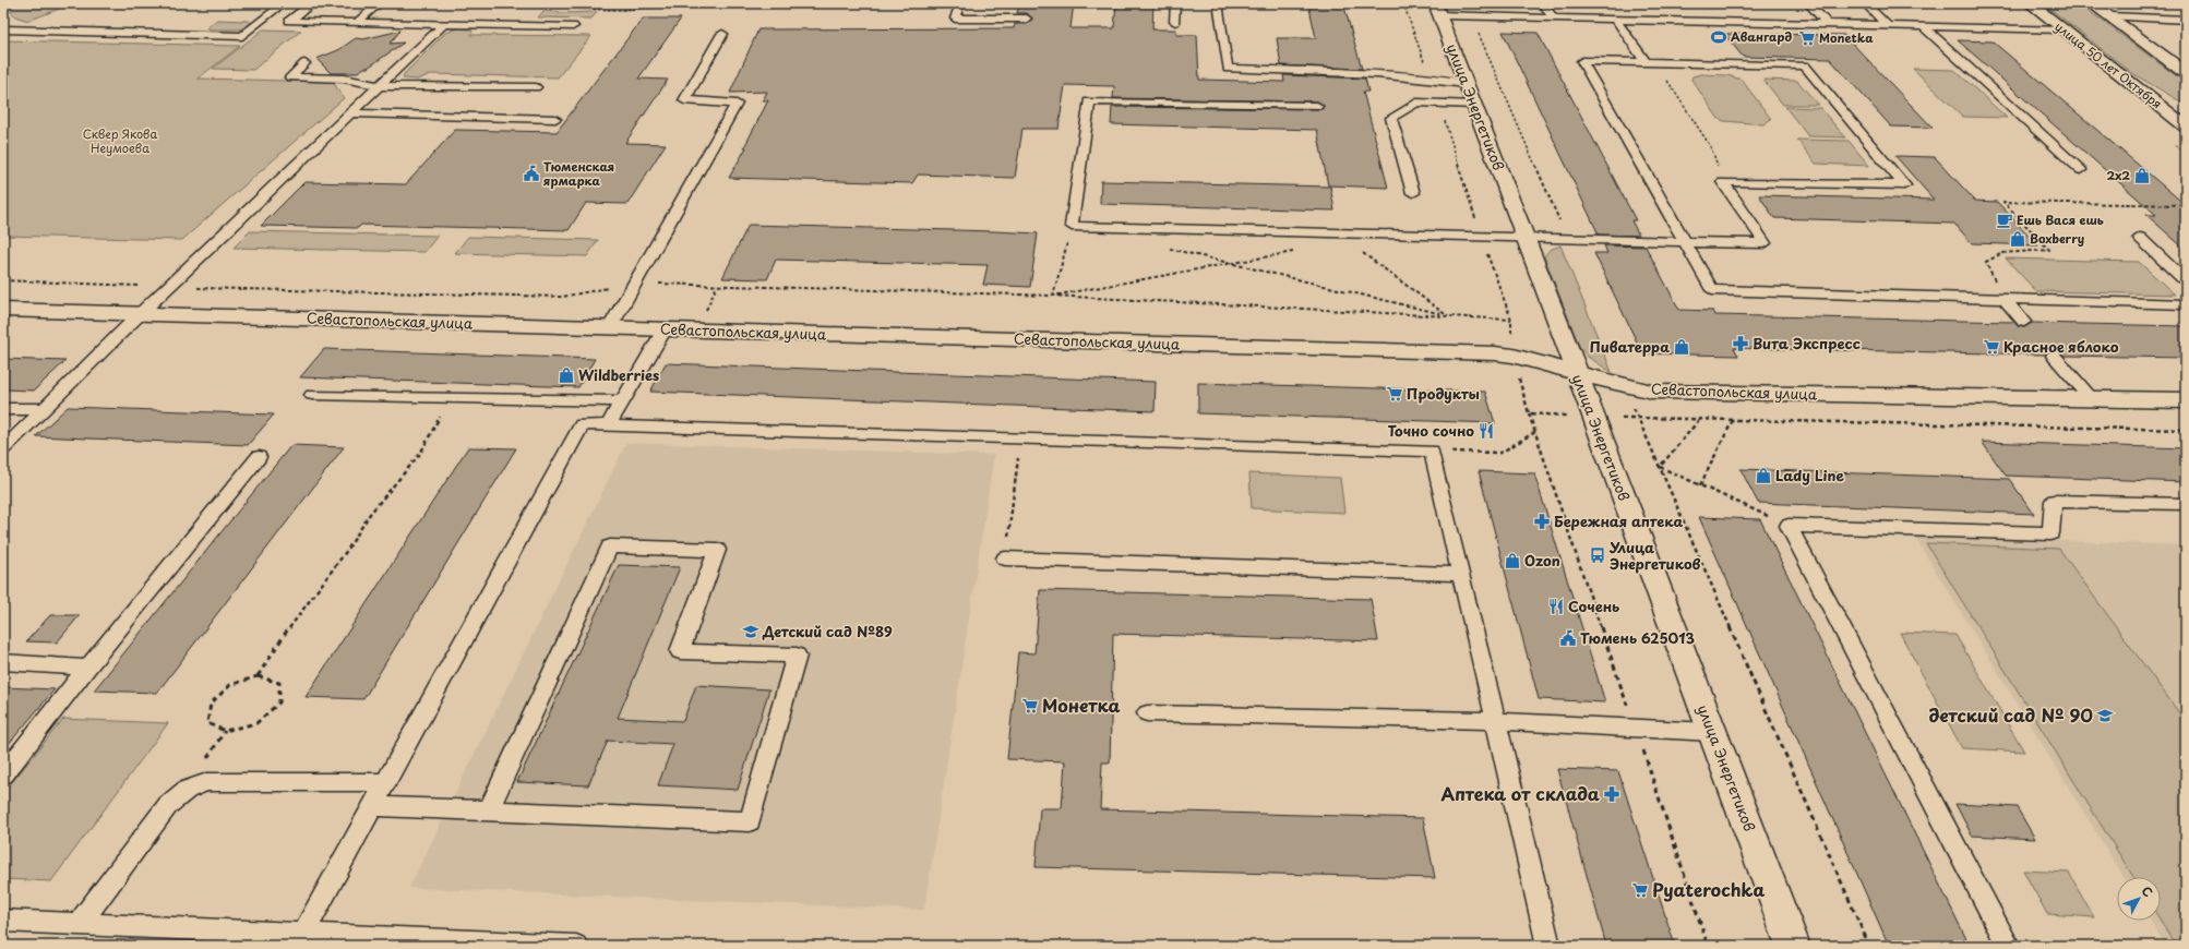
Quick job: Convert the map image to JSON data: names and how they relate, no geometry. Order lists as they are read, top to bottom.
{
  "streets": {
    "street": ["улица 50 лет Октября", "улица Энергетиков", "Севастопольская улица"]
  },
  "crossings": [
    ["улица Энергетиков", "Севастопольская улица"]
  ],
  "parks": ["Сквер Якова Неумоева"],
  "places": {
    "sports": ["Авангард"],
    "supermarket": [
      "Monetka",
      "Красное яблоко",
      "Продукты",
      "Монетка",
      "Pyaterochka"
    ],
    "public building": ["Тюменская ярмарка", "Тюмень 625013"],
    "shop": [
      "2х2",
      "Boxberry",
      "Пиватерра",
      "Wildberries",
      "Lady Line",
      "Ozon"
    ],
    "cafe": ["Ешь Вася ешь"],
    "pharmacy": ["Вита Экспресс", "Бережная аптека", "Аптека от склада"],
    "restaurant": ["Точно сочно", "Сочень"],
    "bus stop": ["Улица Энергетиков"],
    "school or university": ["Детский сад №89", "детский сад № 90"]
  },
  "north": "top right"
}
